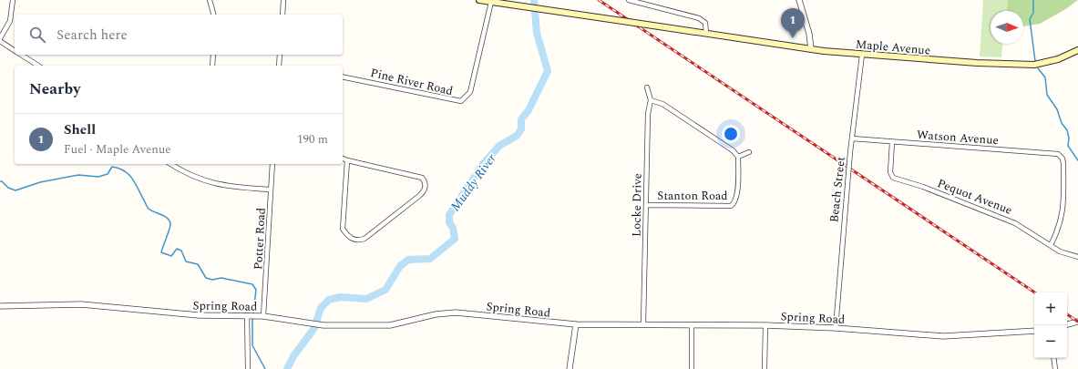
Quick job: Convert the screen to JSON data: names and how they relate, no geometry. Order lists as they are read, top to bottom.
{
  "streets": {
    "main road": ["Maple Avenue"],
    "street": [
      "Pine River Road",
      "Watson Avenue",
      "Beach Street",
      "Stanton Road",
      "Pequot Avenue",
      "Locke Drive",
      "Potter Road",
      "Spring Road"
    ]
  },
  "crossings": [
    ["Maple Avenue", "Pine River Road"],
    ["Maple Avenue", "Beach Street"],
    ["Watson Avenue", "Beach Street"],
    ["Watson Avenue", "Pequot Avenue"],
    ["Beach Street", "Spring Road"],
    ["Stanton Road", "Locke Drive"],
    ["Locke Drive", "Spring Road"],
    ["Potter Road", "Spring Road"]
  ],
  "water": ["Muddy River"],
  "north": "right",
  "page": {
    "pins": "1",
    "search": "Search here",
    "heading": "Nearby",
    "list": [
      {
        "mark": "1",
        "name": "Shell",
        "note": "Fuel · Maple Avenue",
        "value": "190 m"
      }
    ],
    "map_buttons": ["+", "−"]
  }
}
